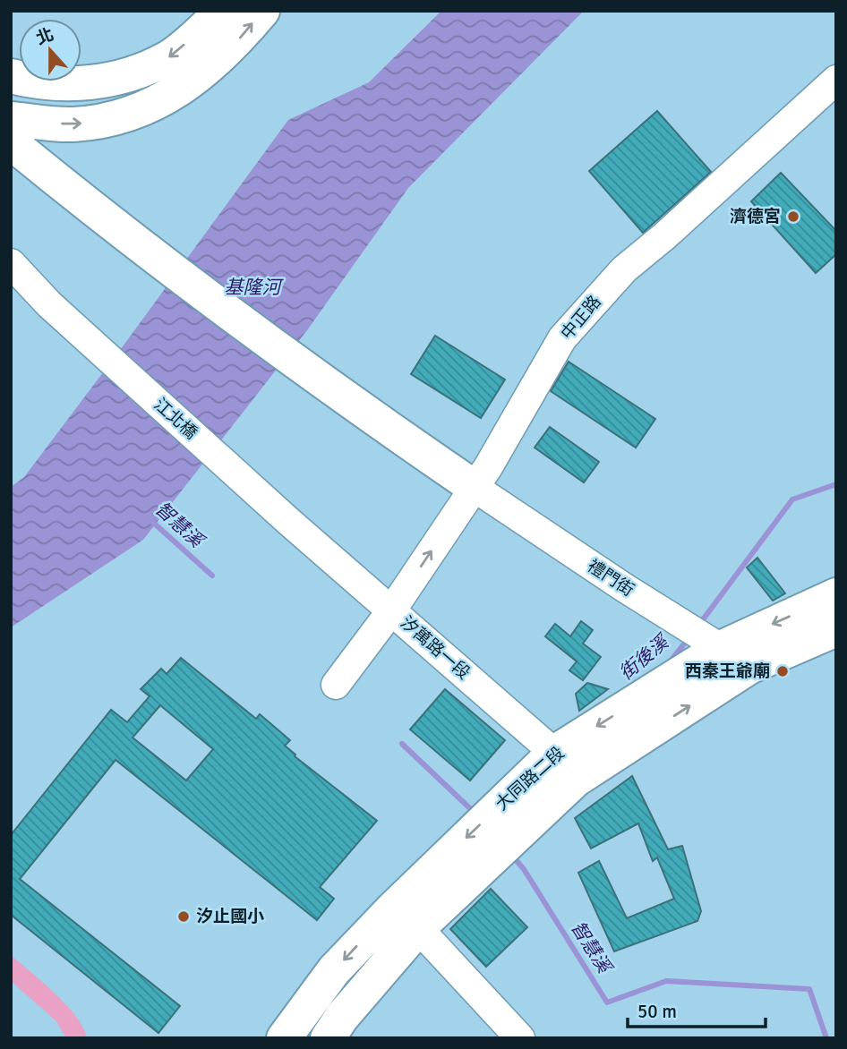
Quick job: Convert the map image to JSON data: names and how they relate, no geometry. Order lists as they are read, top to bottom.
{
  "streets": {
    "main road": ["大同路二段"],
    "street": [
      "中正路",
      "江北橋",
      "禮門街",
      "汐萬路一段"
    ]
  },
  "crossings": [
    ["中正路", "禮門街"],
    ["中正路", "汐萬路一段"],
    ["江北橋", "汐萬路一段"],
    ["禮門街", "大同路二段"],
    ["汐萬路一段", "大同路二段"]
  ],
  "water": ["基隆河", "智慧溪", "街後溪"],
  "places": ["濟德宮", "西秦王爺廟", "汐止國小"],
  "scale_bar": "50 m",
  "north": "top"
}
